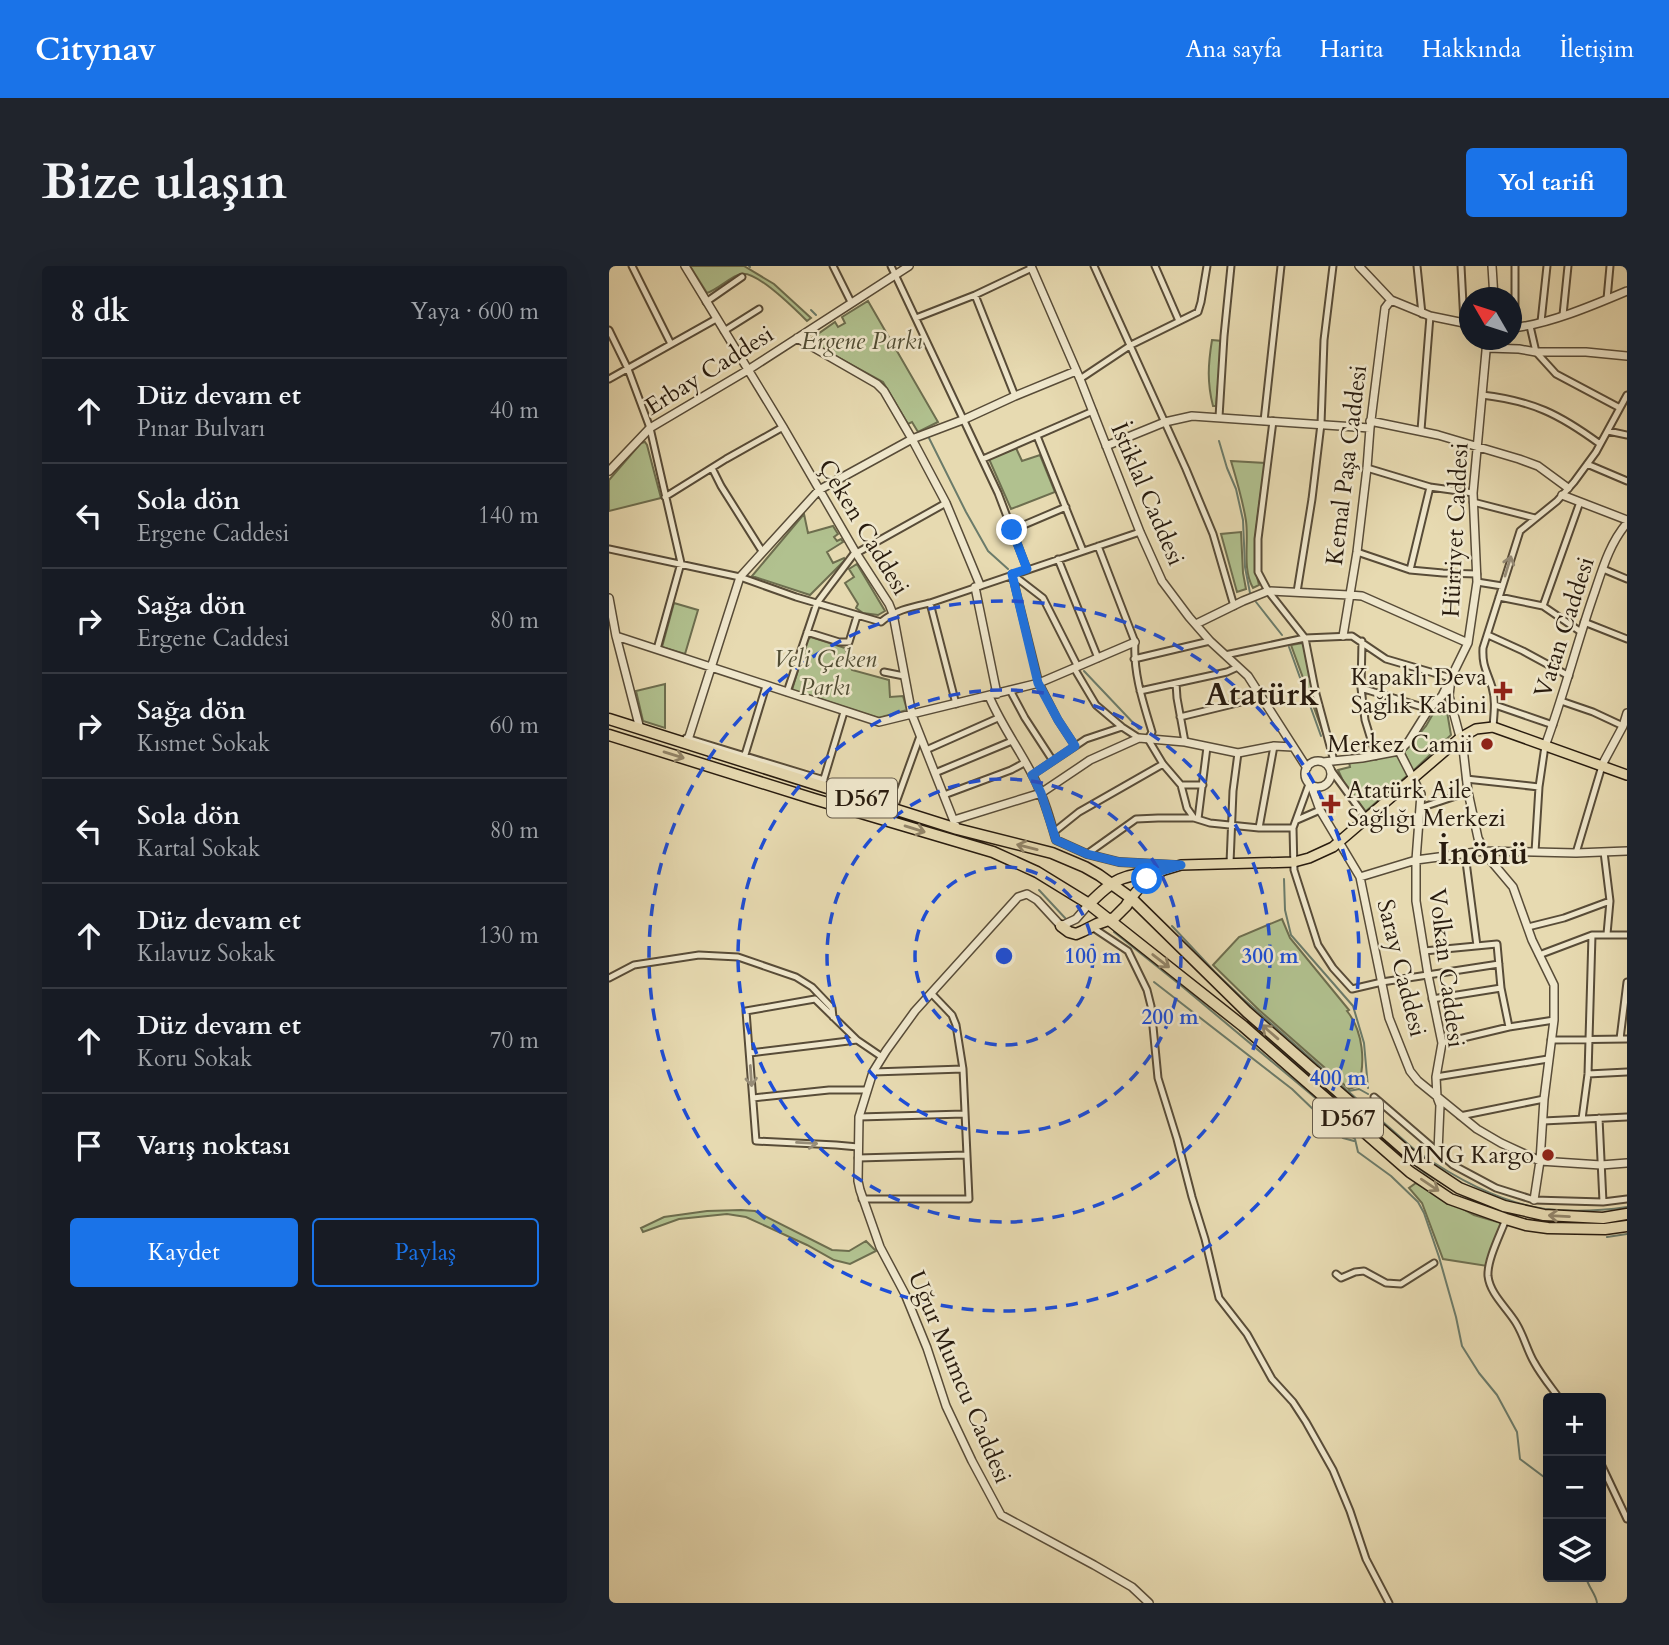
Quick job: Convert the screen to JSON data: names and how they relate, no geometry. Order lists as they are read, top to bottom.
{
  "streets": {
    "highway": ["D567"],
    "street": [
      "Erbay Caddesi",
      "Kemal Paşa Caddesi",
      "İstiklal Caddesi",
      "Çeken Caddesi",
      "Hürriyet Caddesi",
      "Vatan Caddesi",
      "Saray Caddesi",
      "Volkan Caddesi",
      "Uğur Mumcu Caddesi"
    ]
  },
  "crossings": [
    ["Erbay Caddesi", "Çeken Caddesi"],
    ["Çeken Caddesi", "D567"],
    ["Hürriyet Caddesi", "Volkan Caddesi"],
    ["Saray Caddesi", "Volkan Caddesi"]
  ],
  "districts": ["Atatürk", "İnönü"],
  "parks": ["Ergene Parkı", "Veli Çeken Parkı"],
  "places": {
    "health": ["Kapaklı Deva Sağlık Kabini", "Atatürk Aile Sağlığı Merkezi"],
    "other": ["Merkez Camii", "MNG Kargo"]
  },
  "north": "top left",
  "page": {
    "header": "Citynav",
    "nav": [
      "Ana sayfa",
      "Harita",
      "Hakkında",
      "İletişim"
    ],
    "buttons": [
      "Yol tarifi",
      ["Kaydet", "Paylaş"]
    ],
    "title": "Bize ulaşın",
    "heading": ["8 dk", "Yaya · 600 m"],
    "list": [
      ["Düz devam et", "Pınar Bulvarı", "40 m"],
      ["Sola dön", "Ergene Caddesi", "140 m"],
      ["Sağa dön", "Ergene Caddesi", "80 m"],
      ["Sağa dön", "Kısmet Sokak", "60 m"],
      ["Sola dön", "Kartal Sokak", "80 m"],
      ["Düz devam et", "Kılavuz Sokak", "130 m"],
      ["Düz devam et", "Koru Sokak", "70 m"],
      "Varış noktası"
    ],
    "map_buttons": ["+", "−"]
  },
  "rings": [
    "100 m",
    "300 m",
    "200 m",
    "400 m"
  ]
}
